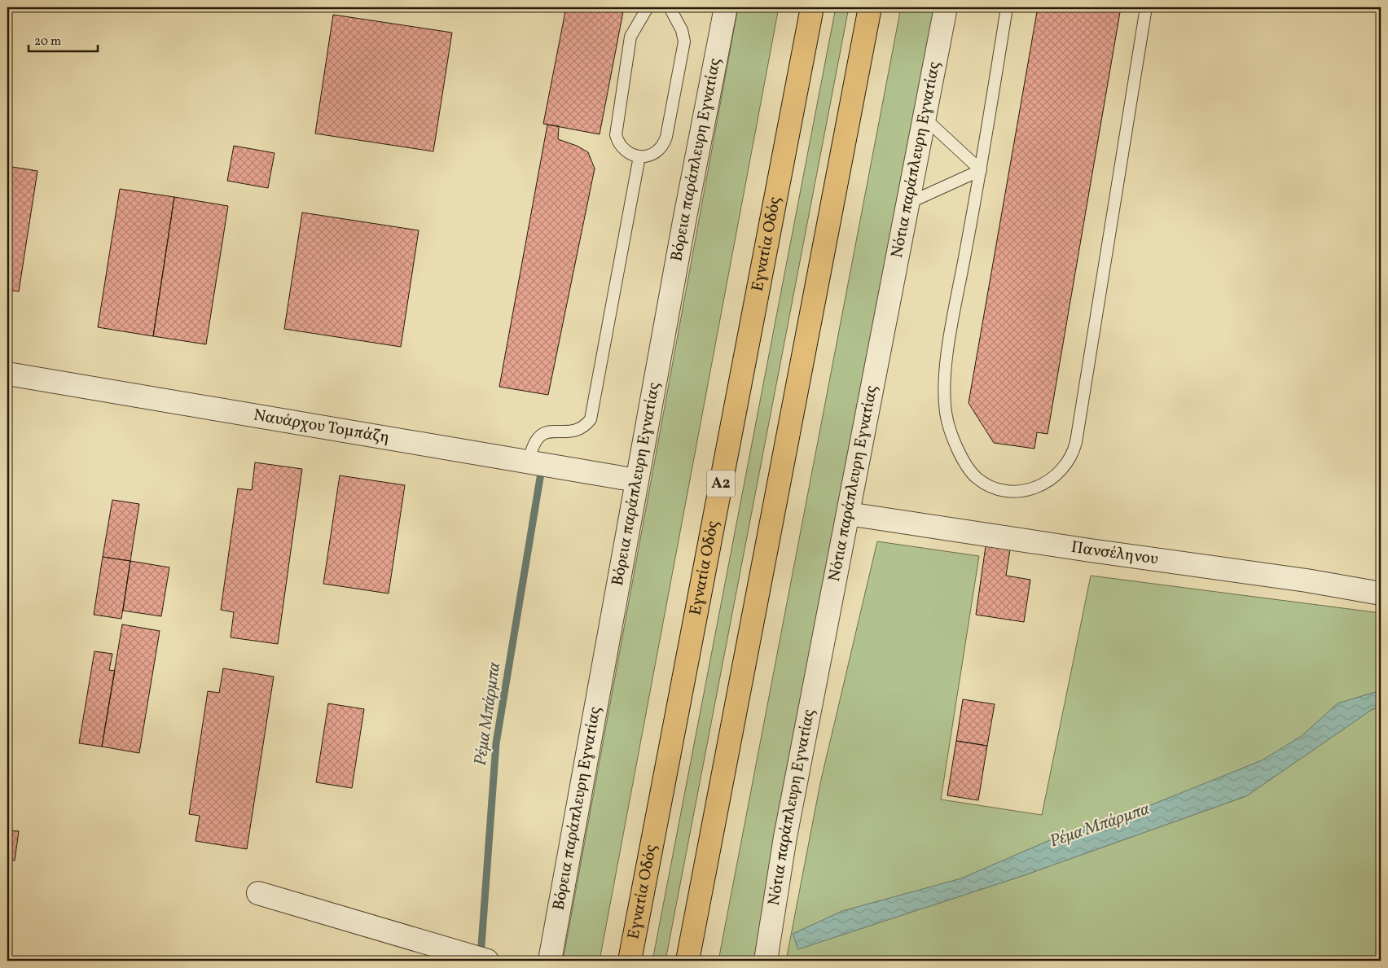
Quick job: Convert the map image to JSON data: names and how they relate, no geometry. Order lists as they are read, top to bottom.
{
  "streets": {
    "highway": ["Εγνατία Οδός", "Α2"],
    "street": [
      "Βόρεια παράπλευρη Εγνατίας",
      "Νότια παράπλευρη Εγνατίας",
      "Ναυάρχου Τομπάζη",
      "Πανσέληνου"
    ]
  },
  "crossings": [
    ["Βόρεια παράπλευρη Εγνατίας", "Ναυάρχου Τομπάζη"],
    ["Νότια παράπλευρη Εγνατίας", "Πανσέληνου"]
  ],
  "water": ["Ρέμα Μπάρμπα"],
  "scale_bar": "20 m"
}
